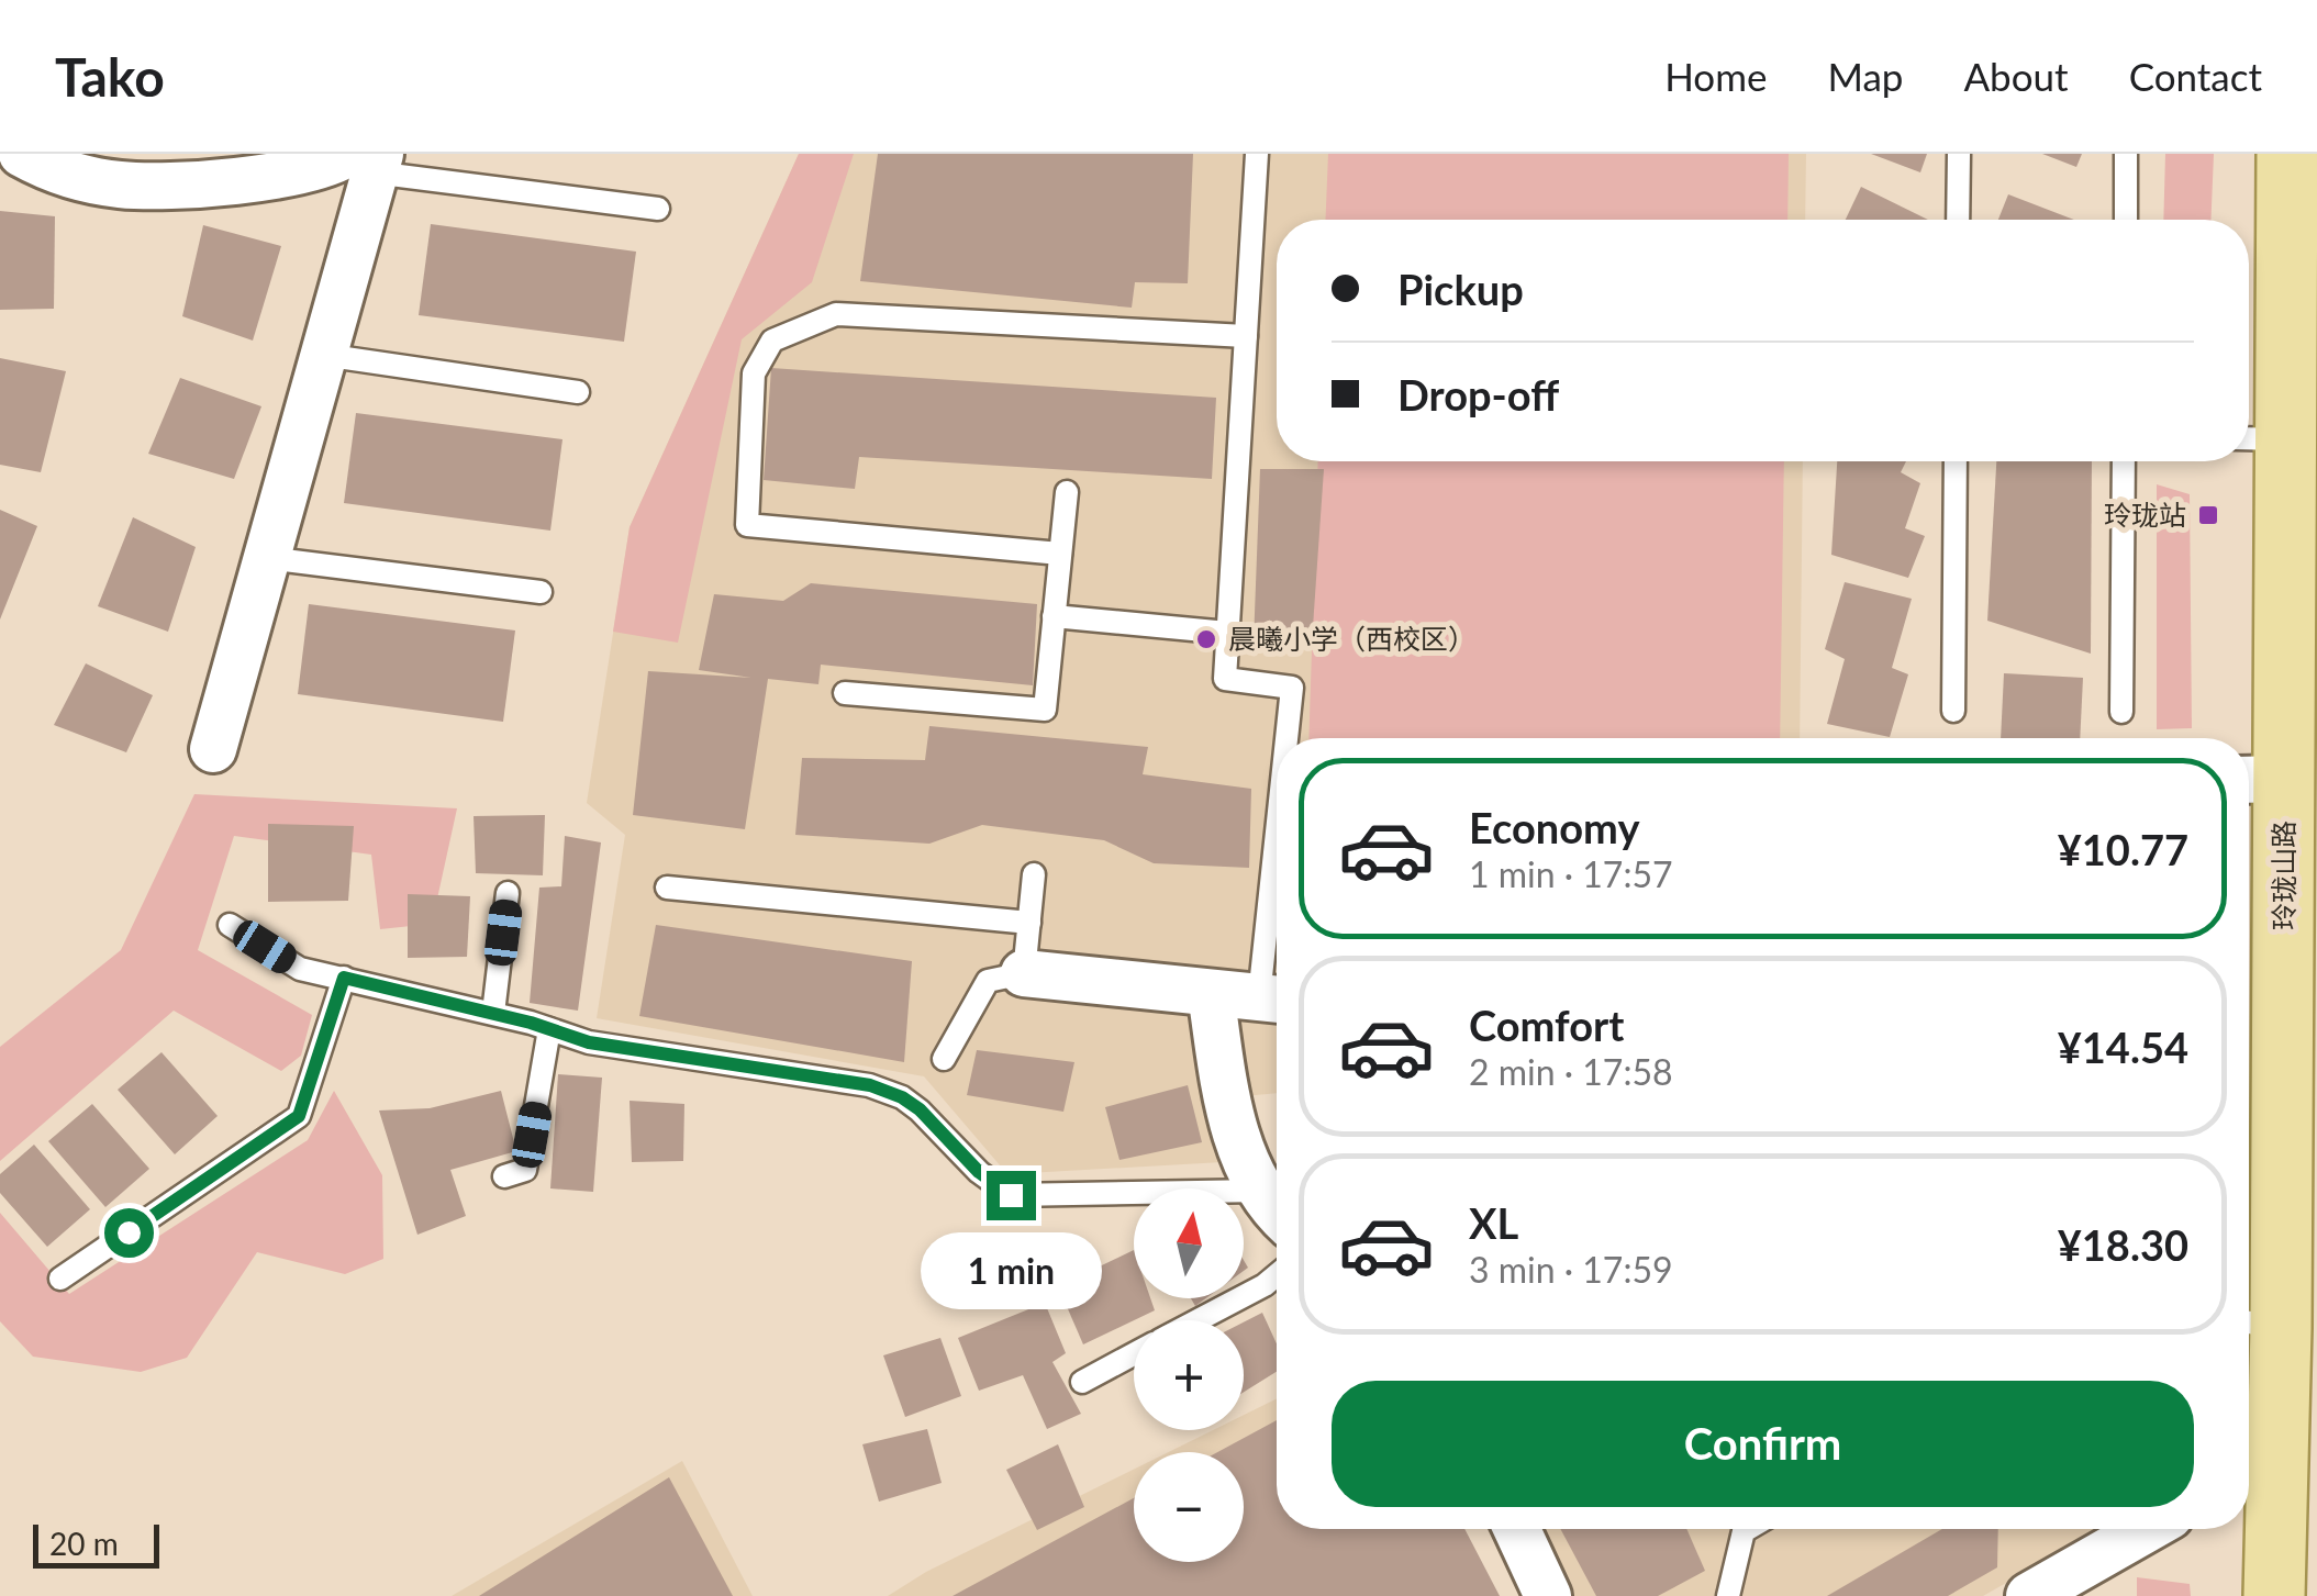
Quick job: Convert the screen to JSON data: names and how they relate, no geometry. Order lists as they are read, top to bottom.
{
  "streets": {
    "main road": ["玲珑山路"]
  },
  "places": {
    "transit": ["玲珑站"],
    "other": ["晨曦小学（西校区）"]
  },
  "scale_bar": "20 m",
  "north": "top",
  "page": {
    "header": "Tako",
    "nav": [
      "Home",
      "Map",
      "About",
      "Contact"
    ],
    "banner": ["Pickup", "Drop-off"],
    "list": [
      {
        "name": "Economy",
        "note": "1 min · 17:57",
        "value": "¥10.77"
      },
      {
        "name": "Comfort",
        "note": "2 min · 17:58",
        "value": "¥14.54"
      },
      {
        "name": "XL",
        "note": "3 min · 17:59",
        "value": "¥18.30"
      }
    ],
    "map_buttons": ["+", "−"],
    "bubble": "1 min",
    "buttons": "Confirm",
    "scale": "20 m"
  }
}
